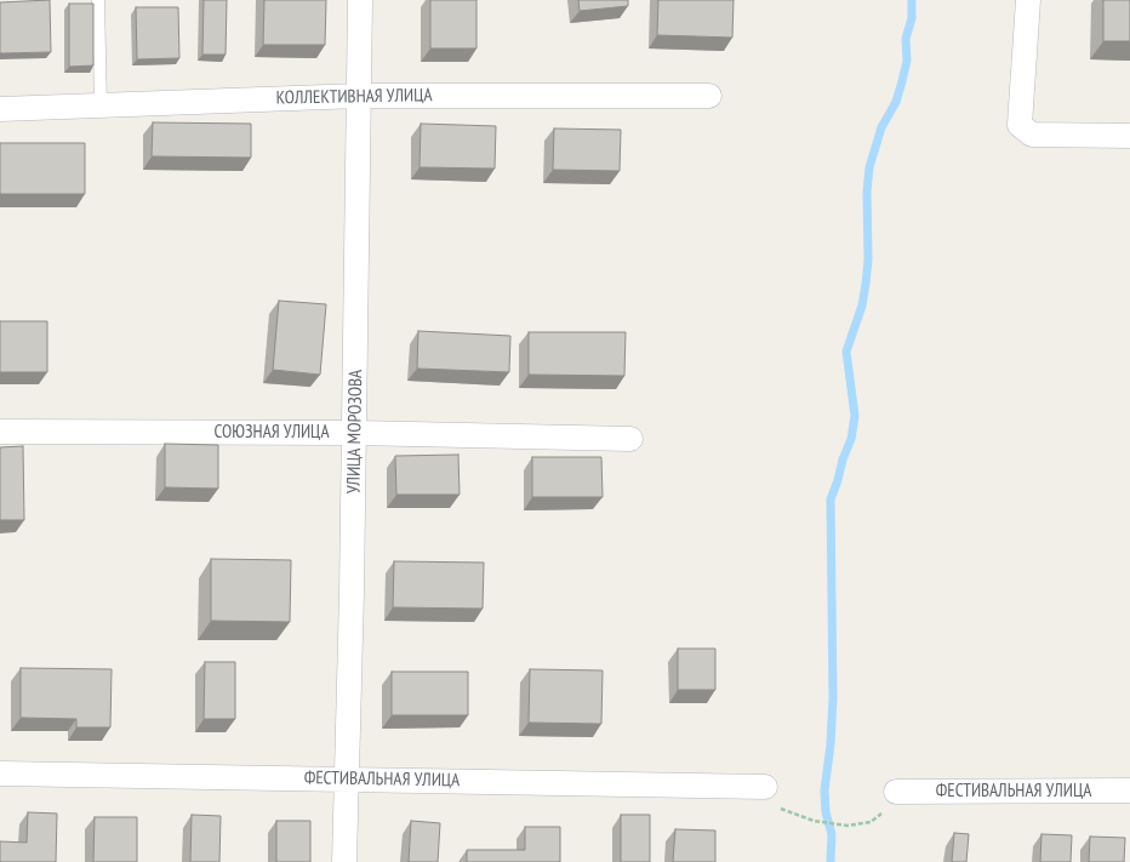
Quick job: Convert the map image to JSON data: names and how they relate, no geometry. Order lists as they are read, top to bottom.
{
  "streets": {
    "street": [
      "КОЛЛЕКТИВНАЯ УЛИЦА",
      "УЛИЦА МОРОЗОВА",
      "СОЮЗНАЯ УЛИЦА",
      "ФЕСТИВАЛЬНАЯ УЛИЦА"
    ]
  },
  "crossings": [
    ["КОЛЛЕКТИВНАЯ УЛИЦА", "УЛИЦА МОРОЗОВА"],
    ["УЛИЦА МОРОЗОВА", "СОЮЗНАЯ УЛИЦА"],
    ["УЛИЦА МОРОЗОВА", "ФЕСТИВАЛЬНАЯ УЛИЦА"]
  ]
}
